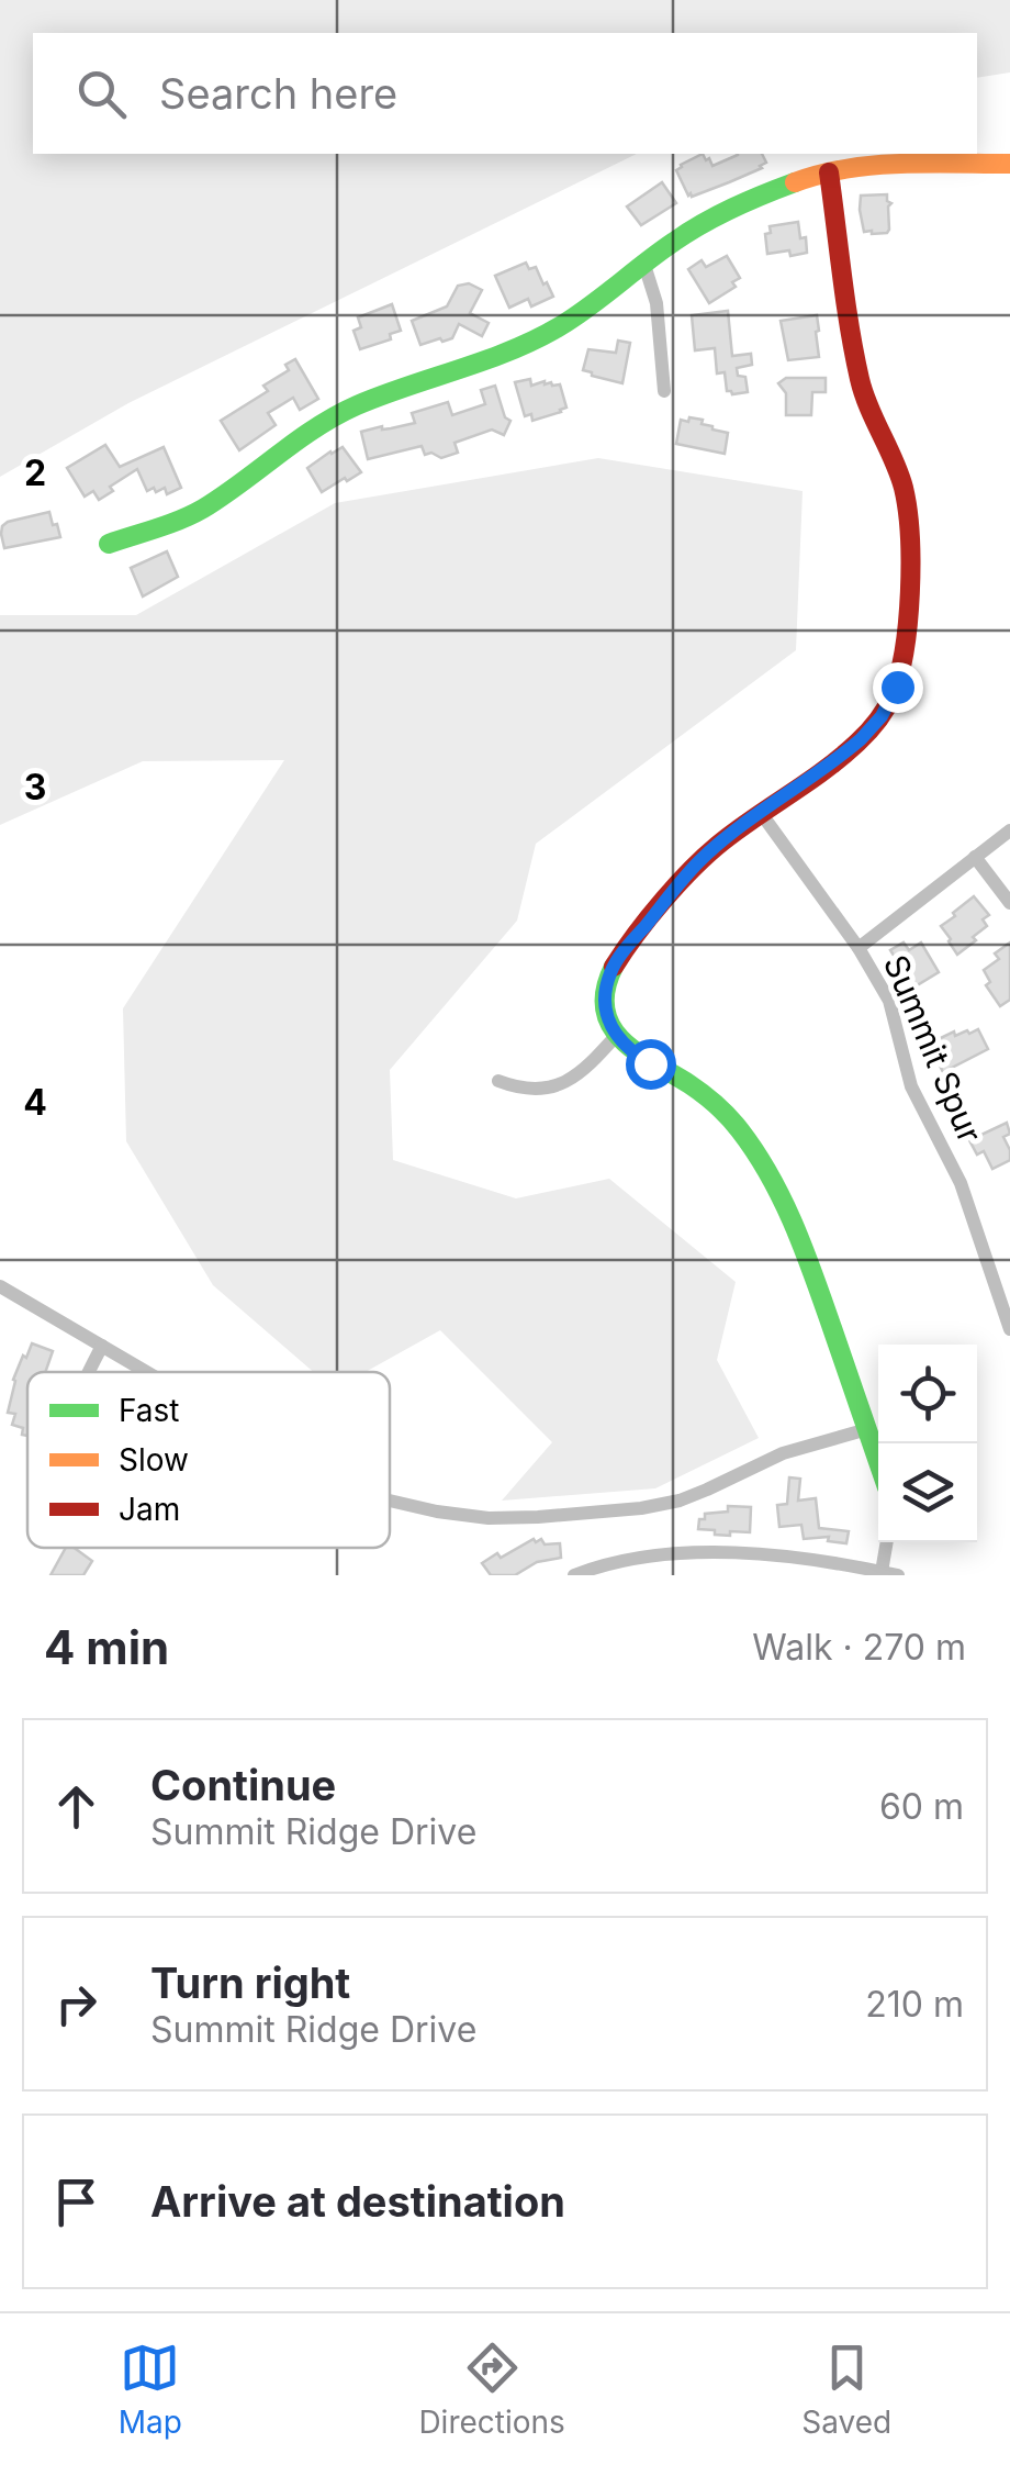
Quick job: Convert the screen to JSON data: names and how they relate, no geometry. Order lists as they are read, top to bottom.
{
  "streets": {
    "street": ["Summit Spur"]
  },
  "legend": ["Fast", "Slow", "Jam"],
  "page": {
    "search": "Search here",
    "heading": ["4 min", "Walk · 270 m"],
    "list": [
      ["Continue", "Summit Ridge Drive", "60 m"],
      ["Turn right", "Summit Ridge Drive", "210 m"],
      "Arrive at destination"
    ],
    "nav": ["Map", "Directions", "Saved"]
  },
  "grid": {
    "rows": ["2", "3", "4"]
  }
}
